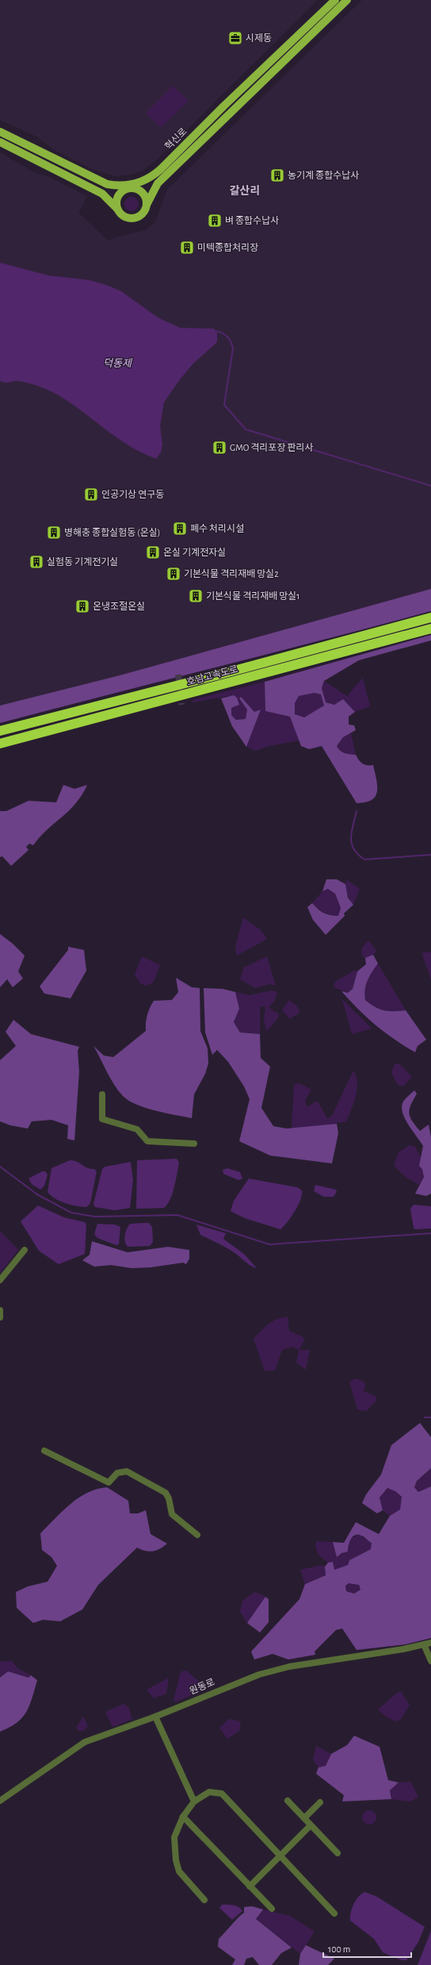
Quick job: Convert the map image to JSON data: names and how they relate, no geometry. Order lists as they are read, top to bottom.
{
  "streets": {
    "highway": ["호남고속도로"],
    "main road": ["혁신로"],
    "street": ["원동로"]
  },
  "districts": ["갈산리"],
  "water": ["덕동제"],
  "places": {
    "office": ["시제동"],
    "building": [
      "농기계 종합수납사",
      "벼 종합수납사",
      "미텍종합처리장",
      "GMO 격리포장 판리사",
      "인공기상 연구동",
      "폐수 처리시설",
      "병해충 종합실험동 (온실)",
      "온실 기계전자실",
      "실험동 기계전기실",
      "기본식물 격리재배 망실2",
      "기본식물 격리재배 망실1",
      "온냉조절온실"
    ]
  },
  "scale_bar": "100 m"
}
